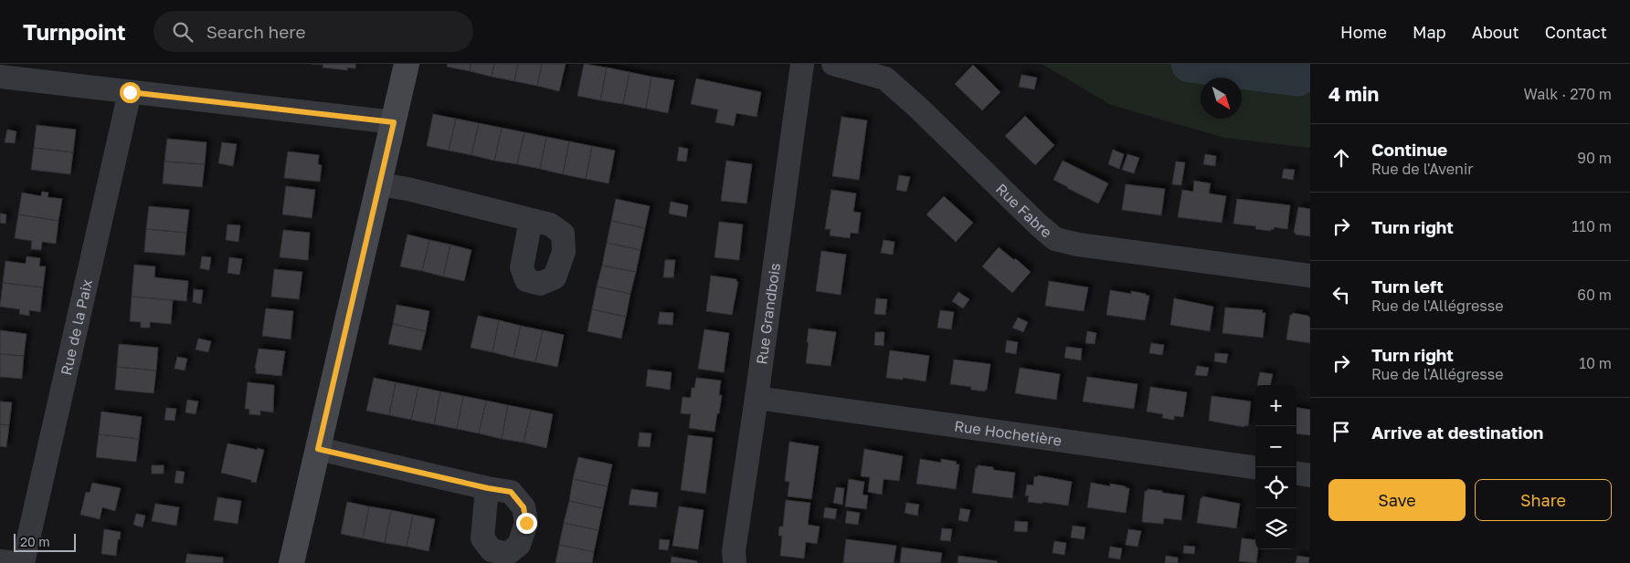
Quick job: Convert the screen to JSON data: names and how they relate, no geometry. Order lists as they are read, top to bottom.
{
  "streets": {
    "street": [
      "Rue Fabre",
      "Rue Grandbois",
      "Rue de la Paix",
      "Rue Hochetière"
    ]
  },
  "crossings": [
    ["Rue Grandbois", "Rue Hochetière"]
  ],
  "scale_bar": "20 m",
  "north": "bottom right",
  "page": {
    "header": "Turnpoint",
    "search": "Search here",
    "nav": [
      "Home",
      "Map",
      "About",
      "Contact"
    ],
    "heading": ["4 min", "Walk · 270 m"],
    "list": [
      ["Continue", "Rue de l'Avenir", "90 m"],
      ["Turn right", "110 m"],
      ["Turn left", "Rue de l'Allégresse", "60 m"],
      ["Turn right", "Rue de l'Allégresse", "10 m"],
      "Arrive at destination"
    ],
    "map_buttons": ["+", "−"],
    "buttons": ["Save", "Share"],
    "scale": "20 m"
  }
}
